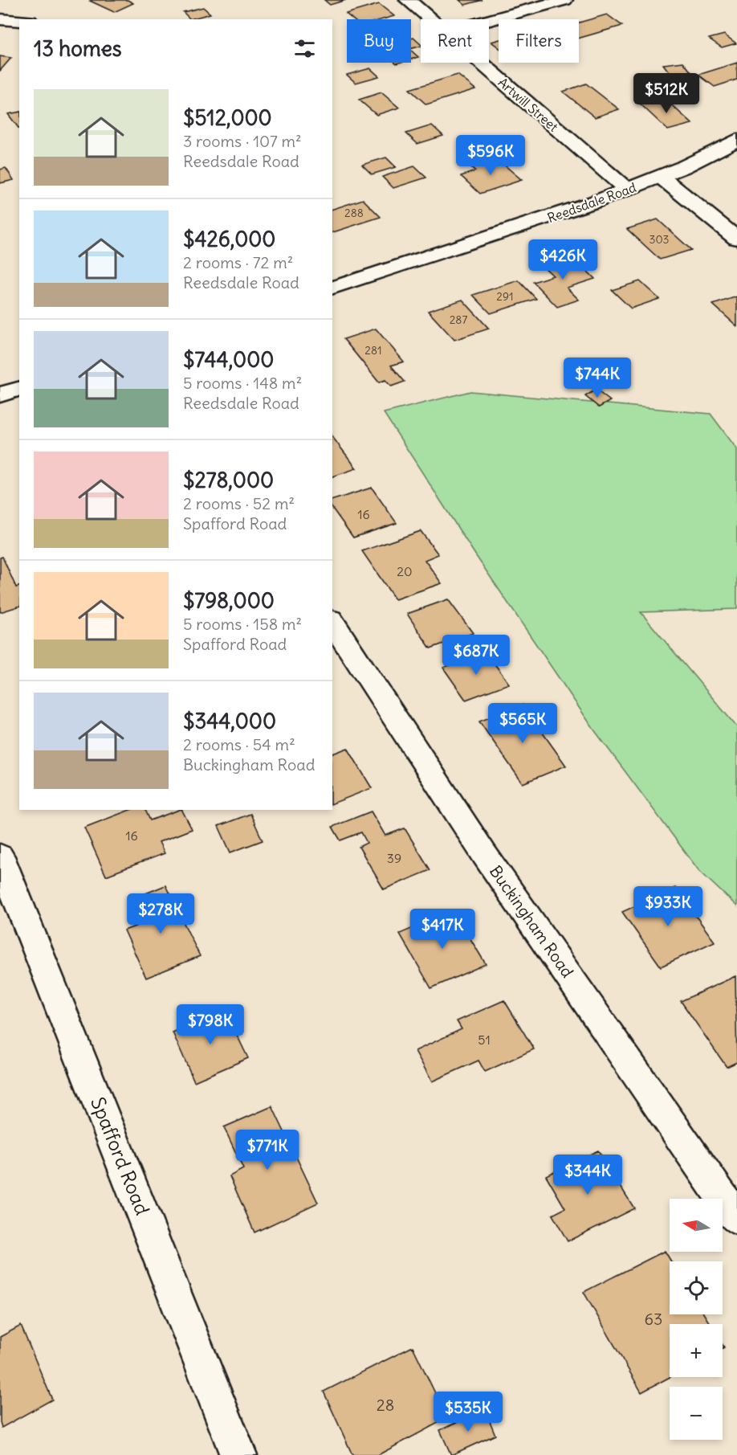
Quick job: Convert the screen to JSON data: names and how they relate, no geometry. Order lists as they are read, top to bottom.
{
  "streets": {
    "street": [
      "Artwill Street",
      "Reedsdale Road",
      "Buckingham Road",
      "Spafford Road"
    ]
  },
  "crossings": [
    ["Artwill Street", "Reedsdale Road"]
  ],
  "house_numbers": [
    "288",
    "303",
    "291",
    "287",
    "281",
    "16",
    "20",
    "16",
    "39",
    "51",
    "63",
    "28"
  ],
  "north": "left",
  "page": {
    "chip": ["Buy", "Rent", "Filters"],
    "heading": "13 homes",
    "price": [
      "$512K",
      "$596K",
      "$426K",
      "$744K",
      "$687K",
      "$565K",
      "$933K",
      "$278K",
      "$417K",
      "$798K",
      "$771K",
      "$344K",
      "$535K"
    ],
    "list": [
      {
        "name": "$512,000",
        "note": "3 rooms · 107 m² · Reedsdale Road"
      },
      {
        "name": "$426,000",
        "note": "2 rooms · 72 m² · Reedsdale Road"
      },
      {
        "name": "$744,000",
        "note": "5 rooms · 148 m² · Reedsdale Road"
      },
      {
        "name": "$278,000",
        "note": "2 rooms · 52 m² · Spafford Road"
      },
      {
        "name": "$798,000",
        "note": "5 rooms · 158 m² · Spafford Road"
      },
      {
        "name": "$344,000",
        "note": "2 rooms · 54 m² · Buckingham Road"
      }
    ],
    "map_buttons": ["+", "−"]
  }
}
